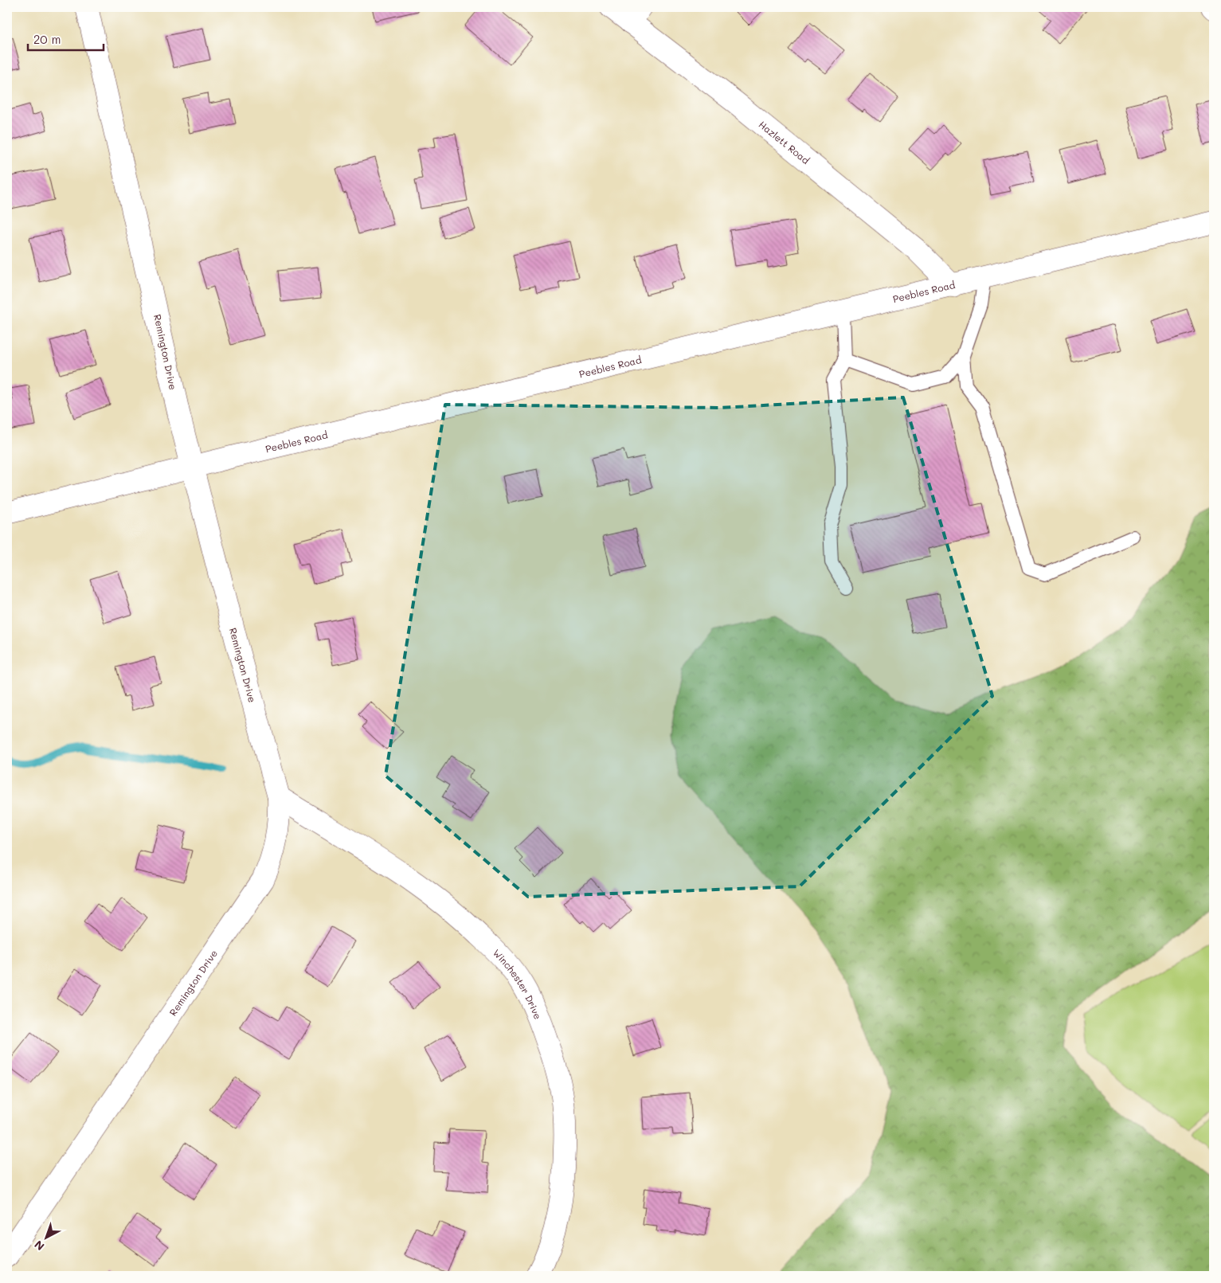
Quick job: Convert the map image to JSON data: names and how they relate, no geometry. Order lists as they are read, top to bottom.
{
  "streets": {
    "street": [
      "Hazlett Road",
      "Peebles Road",
      "Remington Drive",
      "Winchester Drive"
    ]
  },
  "crossings": [
    ["Hazlett Road", "Peebles Road"],
    ["Peebles Road", "Remington Drive"],
    ["Remington Drive", "Winchester Drive"]
  ],
  "scale_bar": "20 m",
  "north": "bottom left"
}
